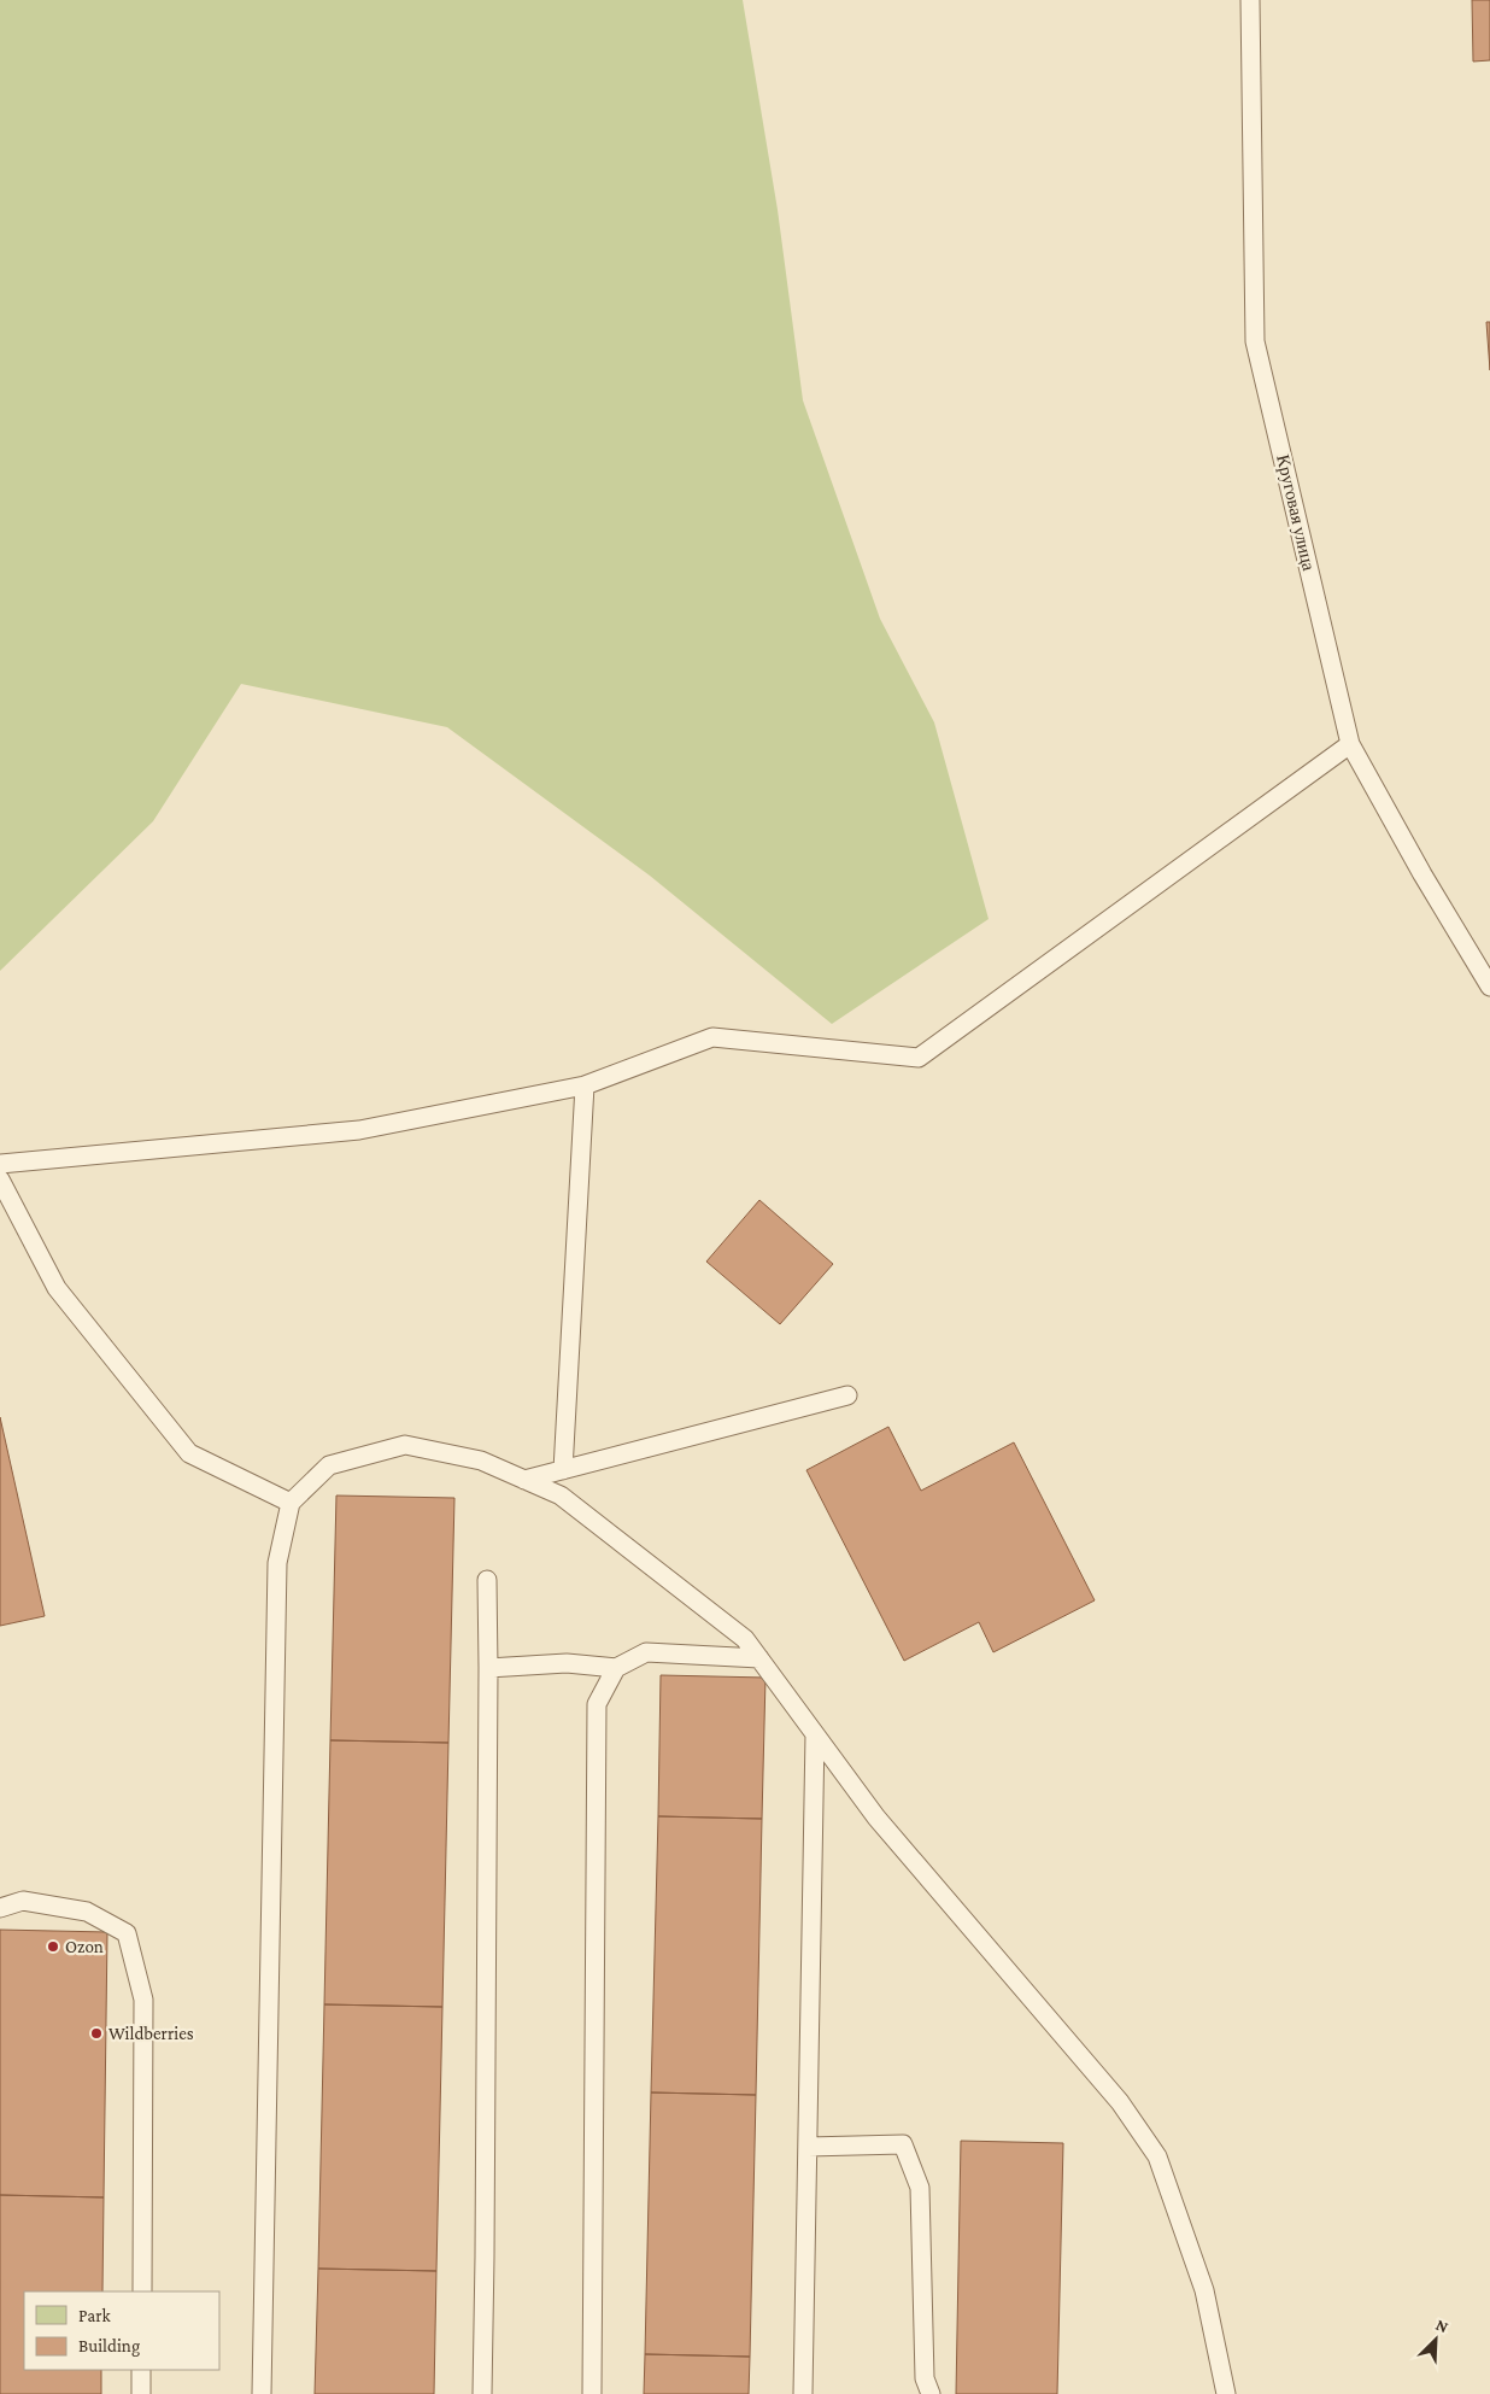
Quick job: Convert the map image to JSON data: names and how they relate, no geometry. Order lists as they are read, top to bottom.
{
  "streets": {
    "lane": ["Круговая улица"]
  },
  "places": ["Ozon", "Wildberries"],
  "legend": ["Park", "Building"],
  "north": "top right"
}
